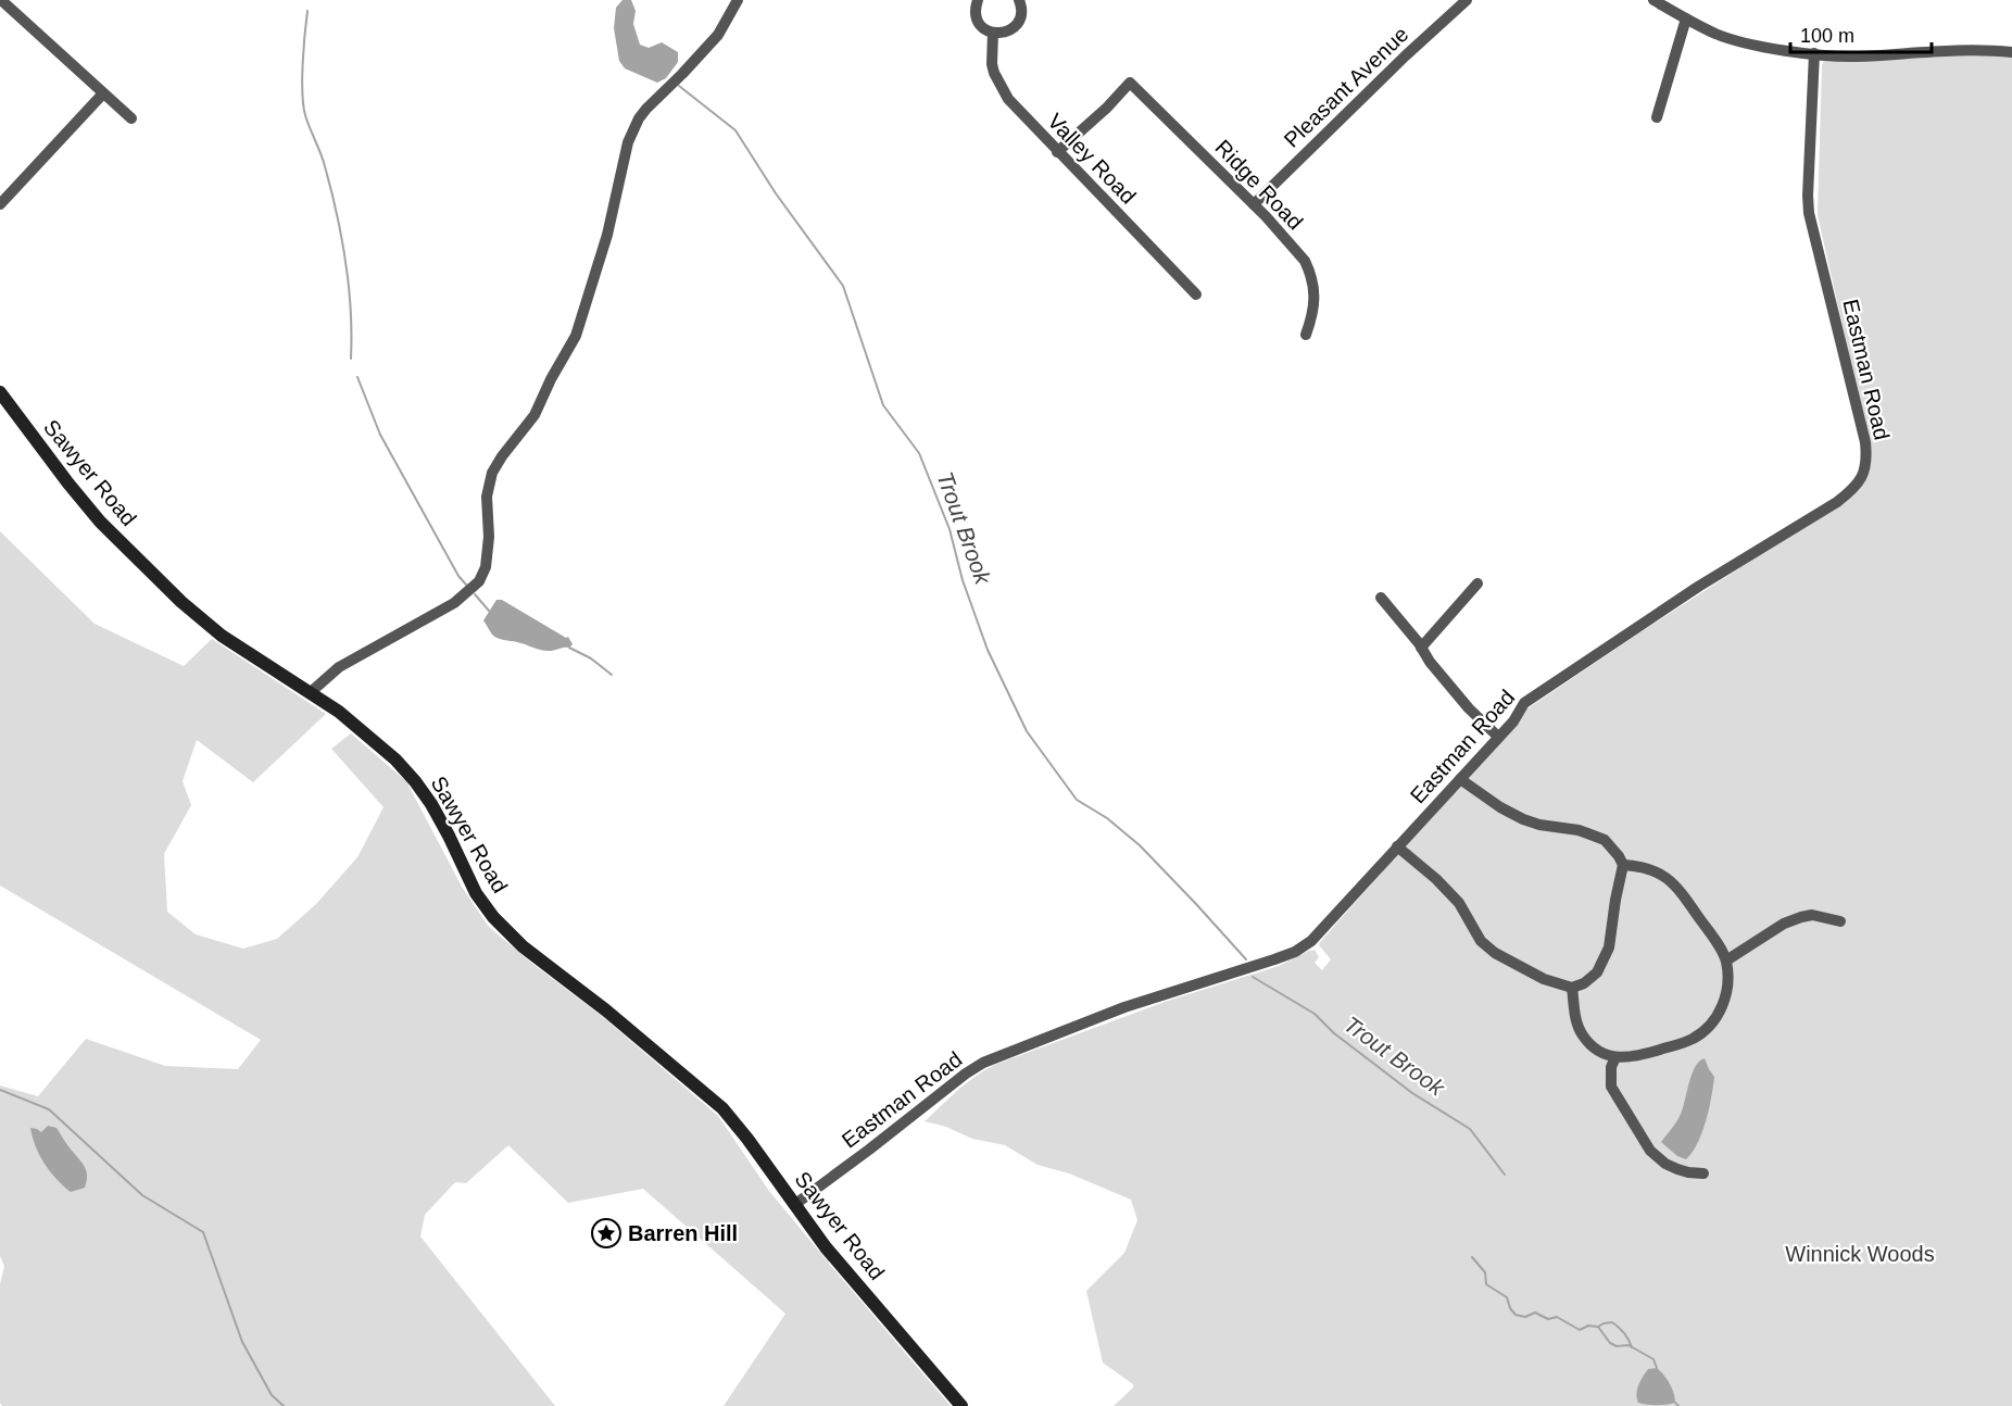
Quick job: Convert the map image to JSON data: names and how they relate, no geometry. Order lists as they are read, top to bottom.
{
  "streets": {
    "street": [
      "Pleasant Avenue",
      "Valley Road",
      "Ridge Road",
      "Eastman Road",
      "Sawyer Road"
    ]
  },
  "crossings": [
    ["Pleasant Avenue", "Ridge Road"],
    ["Valley Road", "Ridge Road"],
    ["Eastman Road", "Sawyer Road"]
  ],
  "water": ["Trout Brook"],
  "parks": ["Winnick Woods"],
  "places": {
    "place": ["Barren Hill"]
  },
  "scale_bar": "100 m"
}
